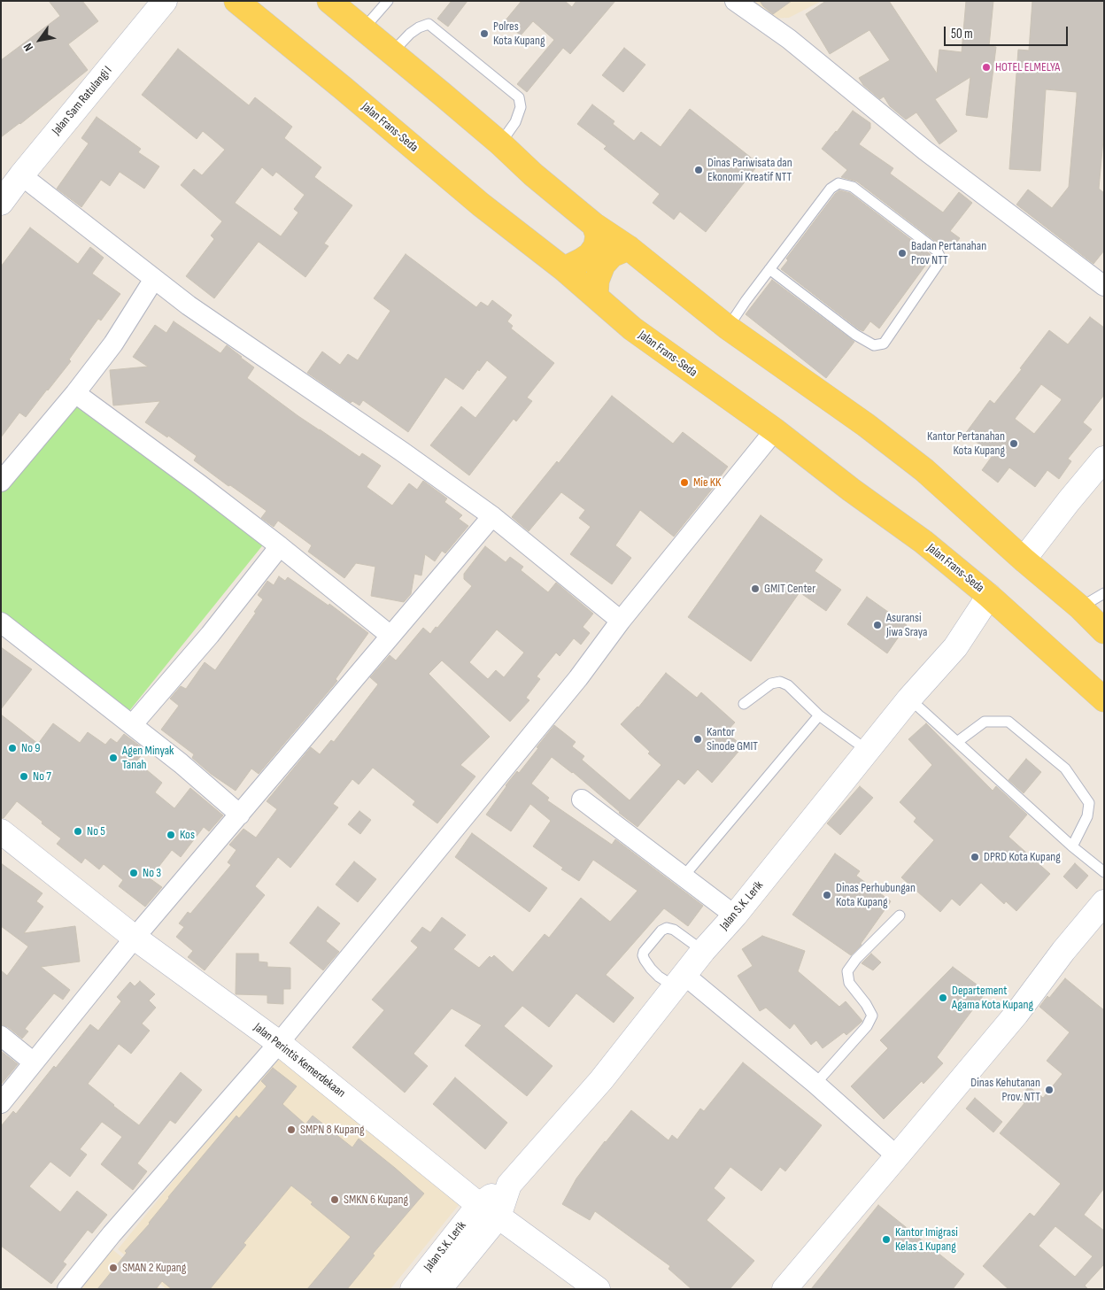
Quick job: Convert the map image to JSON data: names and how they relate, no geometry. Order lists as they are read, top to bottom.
{
  "streets": {
    "main road": [
      "Jalan Sam Ratulangi I",
      "Jalan Frans-Seda",
      "Jalan S.K. Lerik",
      "Jalan Perintis Kemerdekaan"
    ]
  },
  "crossings": [
    ["Jalan Frans-Seda", "Jalan S.K. Lerik"],
    ["Jalan S.K. Lerik", "Jalan Perintis Kemerdekaan"]
  ],
  "places": [
    "Polres Kota Kupang",
    "HOTEL ELMELYA",
    "Dinas Pariwisata dan Ekonomi Kreatif NTT",
    "Badan Pertanahan Prov NTT",
    "Kantor Pertanahan Kota Kupang",
    "Mie KK",
    "GMIT Center",
    "Asuransi Jiwa Sraya",
    "Kantor Sinode GMIT",
    "No 9",
    "Agen Minyak Tanah",
    "No 7",
    "No 5",
    "Kos",
    "DPRD Kota Kupang",
    "No 3",
    "Dinas Perhubungan Kota Kupang",
    "Departement Agama Kota Kupang",
    "Dinas Kehutanan Prov. NTT",
    "SMPN 8 Kupang",
    "SMKN 6 Kupang",
    "Kantor Imigrasi Kelas 1 Kupang",
    "SMAN 2 Kupang"
  ],
  "scale_bar": "50 m",
  "north": "bottom left"
}
